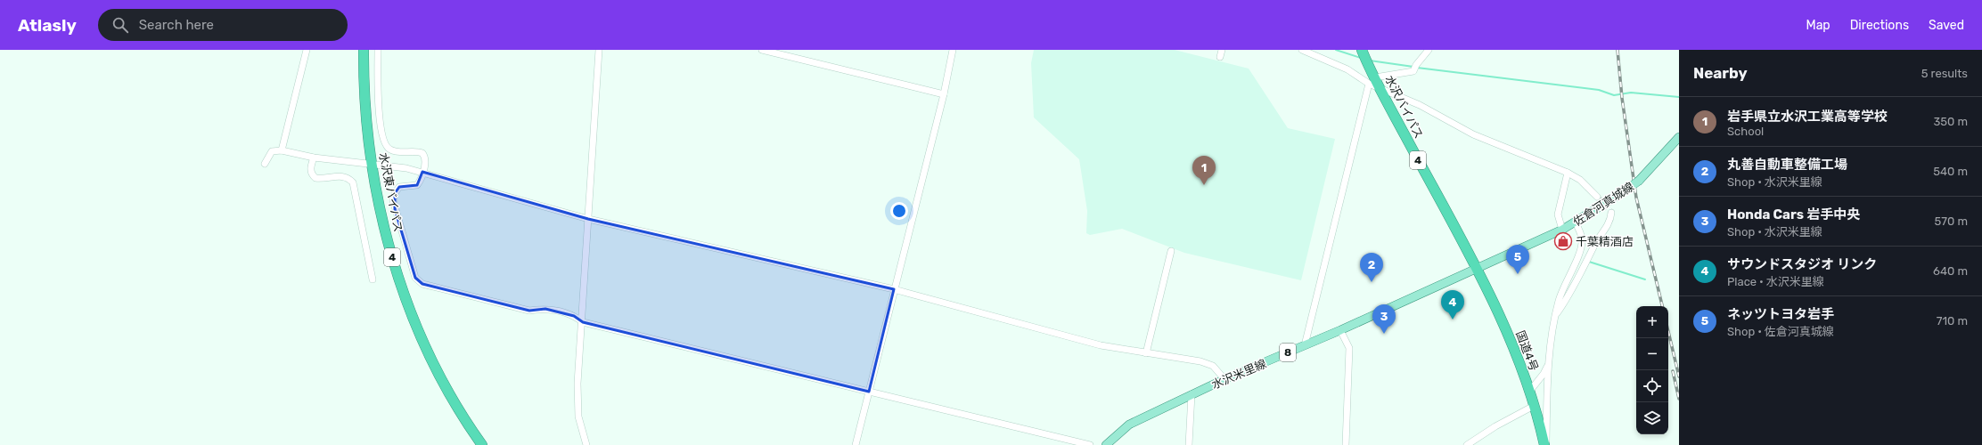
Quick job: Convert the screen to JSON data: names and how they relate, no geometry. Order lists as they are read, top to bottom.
{
  "streets": {
    "highway": [
      "水沢バイパス",
      "4",
      "水沢東バイパス",
      "国道4号"
    ],
    "main road": ["佐倉河真城線", "8", "水沢米里線"]
  },
  "crossings": [
    ["水沢バイパス", "佐倉河真城線"],
    ["水沢バイパス", "国道4号"],
    ["水沢バイパス", "水沢米里線"],
    ["佐倉河真城線", "国道4号"],
    ["佐倉河真城線", "水沢米里線"],
    ["国道4号", "水沢米里線"]
  ],
  "places": {
    "shop": ["千葉精酒店"]
  },
  "page": {
    "header": "Atlasly",
    "search": "Search here",
    "nav": ["Map", "Directions", "Saved"],
    "heading": ["Nearby", "5 results"],
    "list": [
      {
        "mark": "1",
        "name": "岩手県立水沢工業高等学校",
        "note": "School",
        "value": "350 m"
      },
      {
        "mark": "2",
        "name": "丸善自動車整備工場",
        "note": "Shop · 水沢米里線",
        "value": "540 m"
      },
      {
        "mark": "3",
        "name": "Honda Cars 岩手中央",
        "note": "Shop · 水沢米里線",
        "value": "570 m"
      },
      {
        "mark": "4",
        "name": "サウンドスタジオ リンク",
        "note": "Place · 水沢米里線",
        "value": "640 m"
      },
      {
        "mark": "5",
        "name": "ネッツトヨタ岩手",
        "note": "Shop · 佐倉河真城線",
        "value": "710 m"
      }
    ],
    "pins": [
      "1",
      "5",
      "2",
      "4",
      "3"
    ],
    "map_buttons": ["+", "−"]
  }
}
